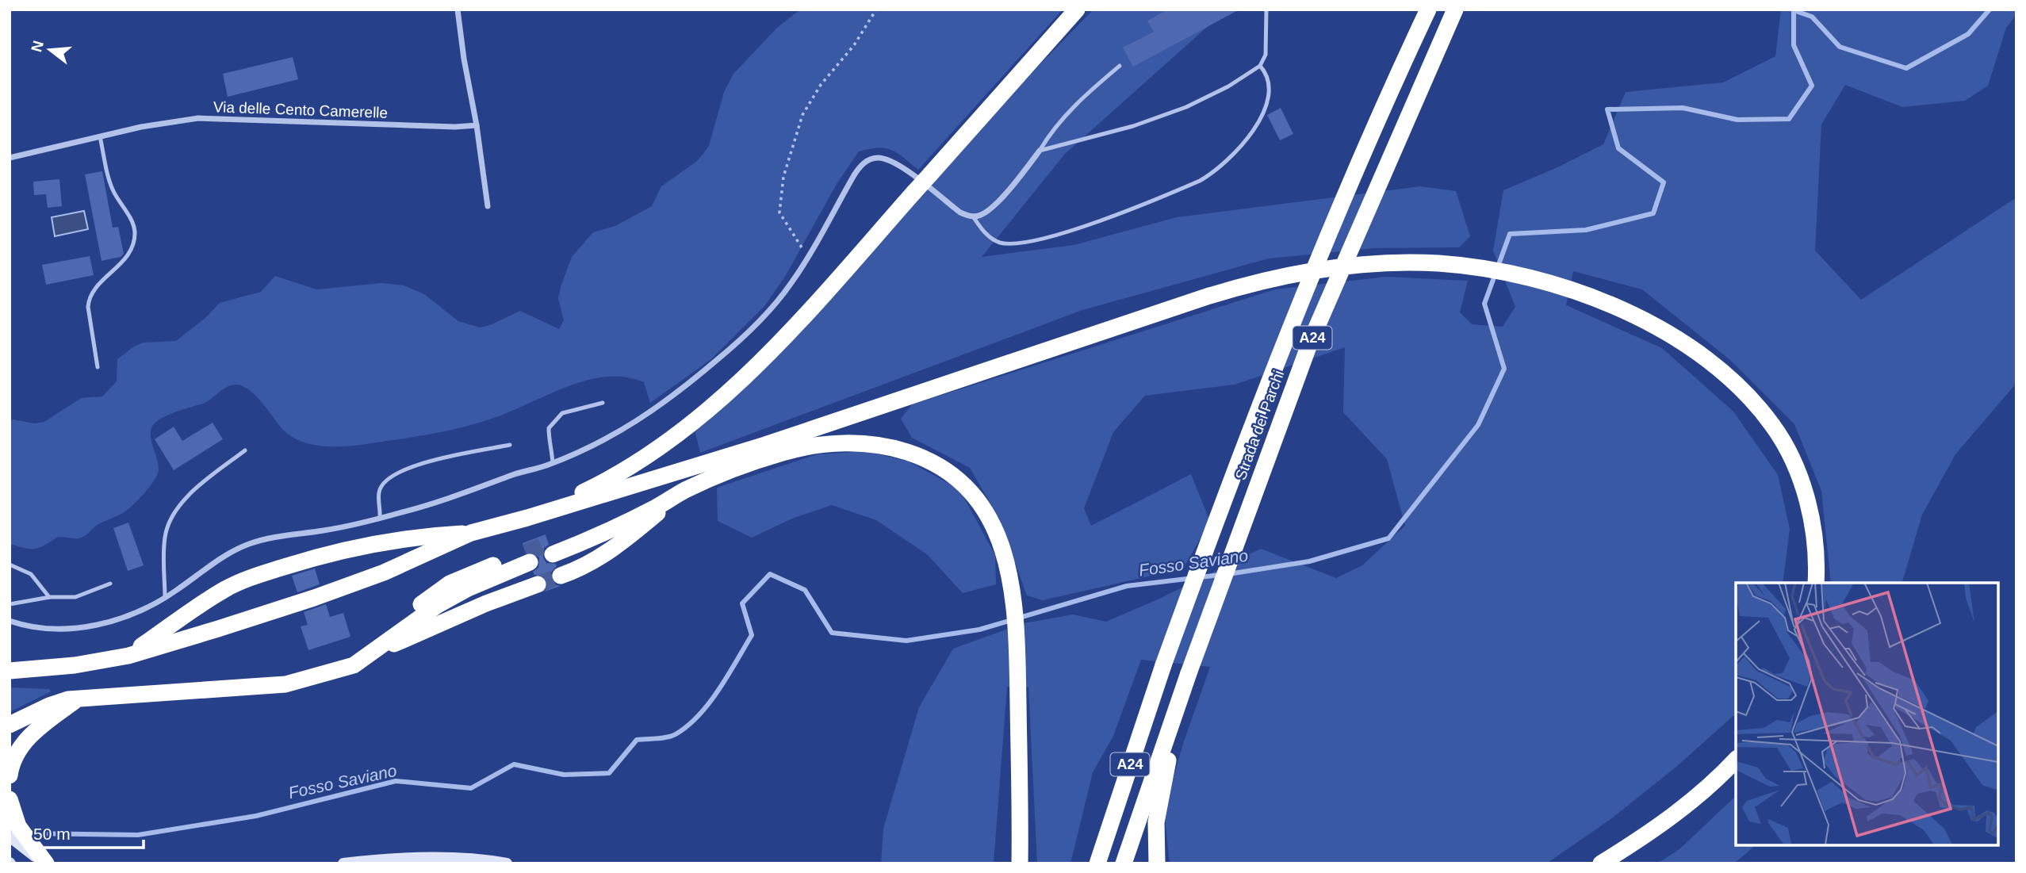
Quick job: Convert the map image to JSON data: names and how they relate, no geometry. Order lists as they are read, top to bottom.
{
  "streets": {
    "highway": ["A24", "Strada dei Parchi"],
    "street": ["Via delle Cento Camerelle"]
  },
  "water": ["Fosso Saviano"],
  "scale_bar": "50 m",
  "north": "left"
}
